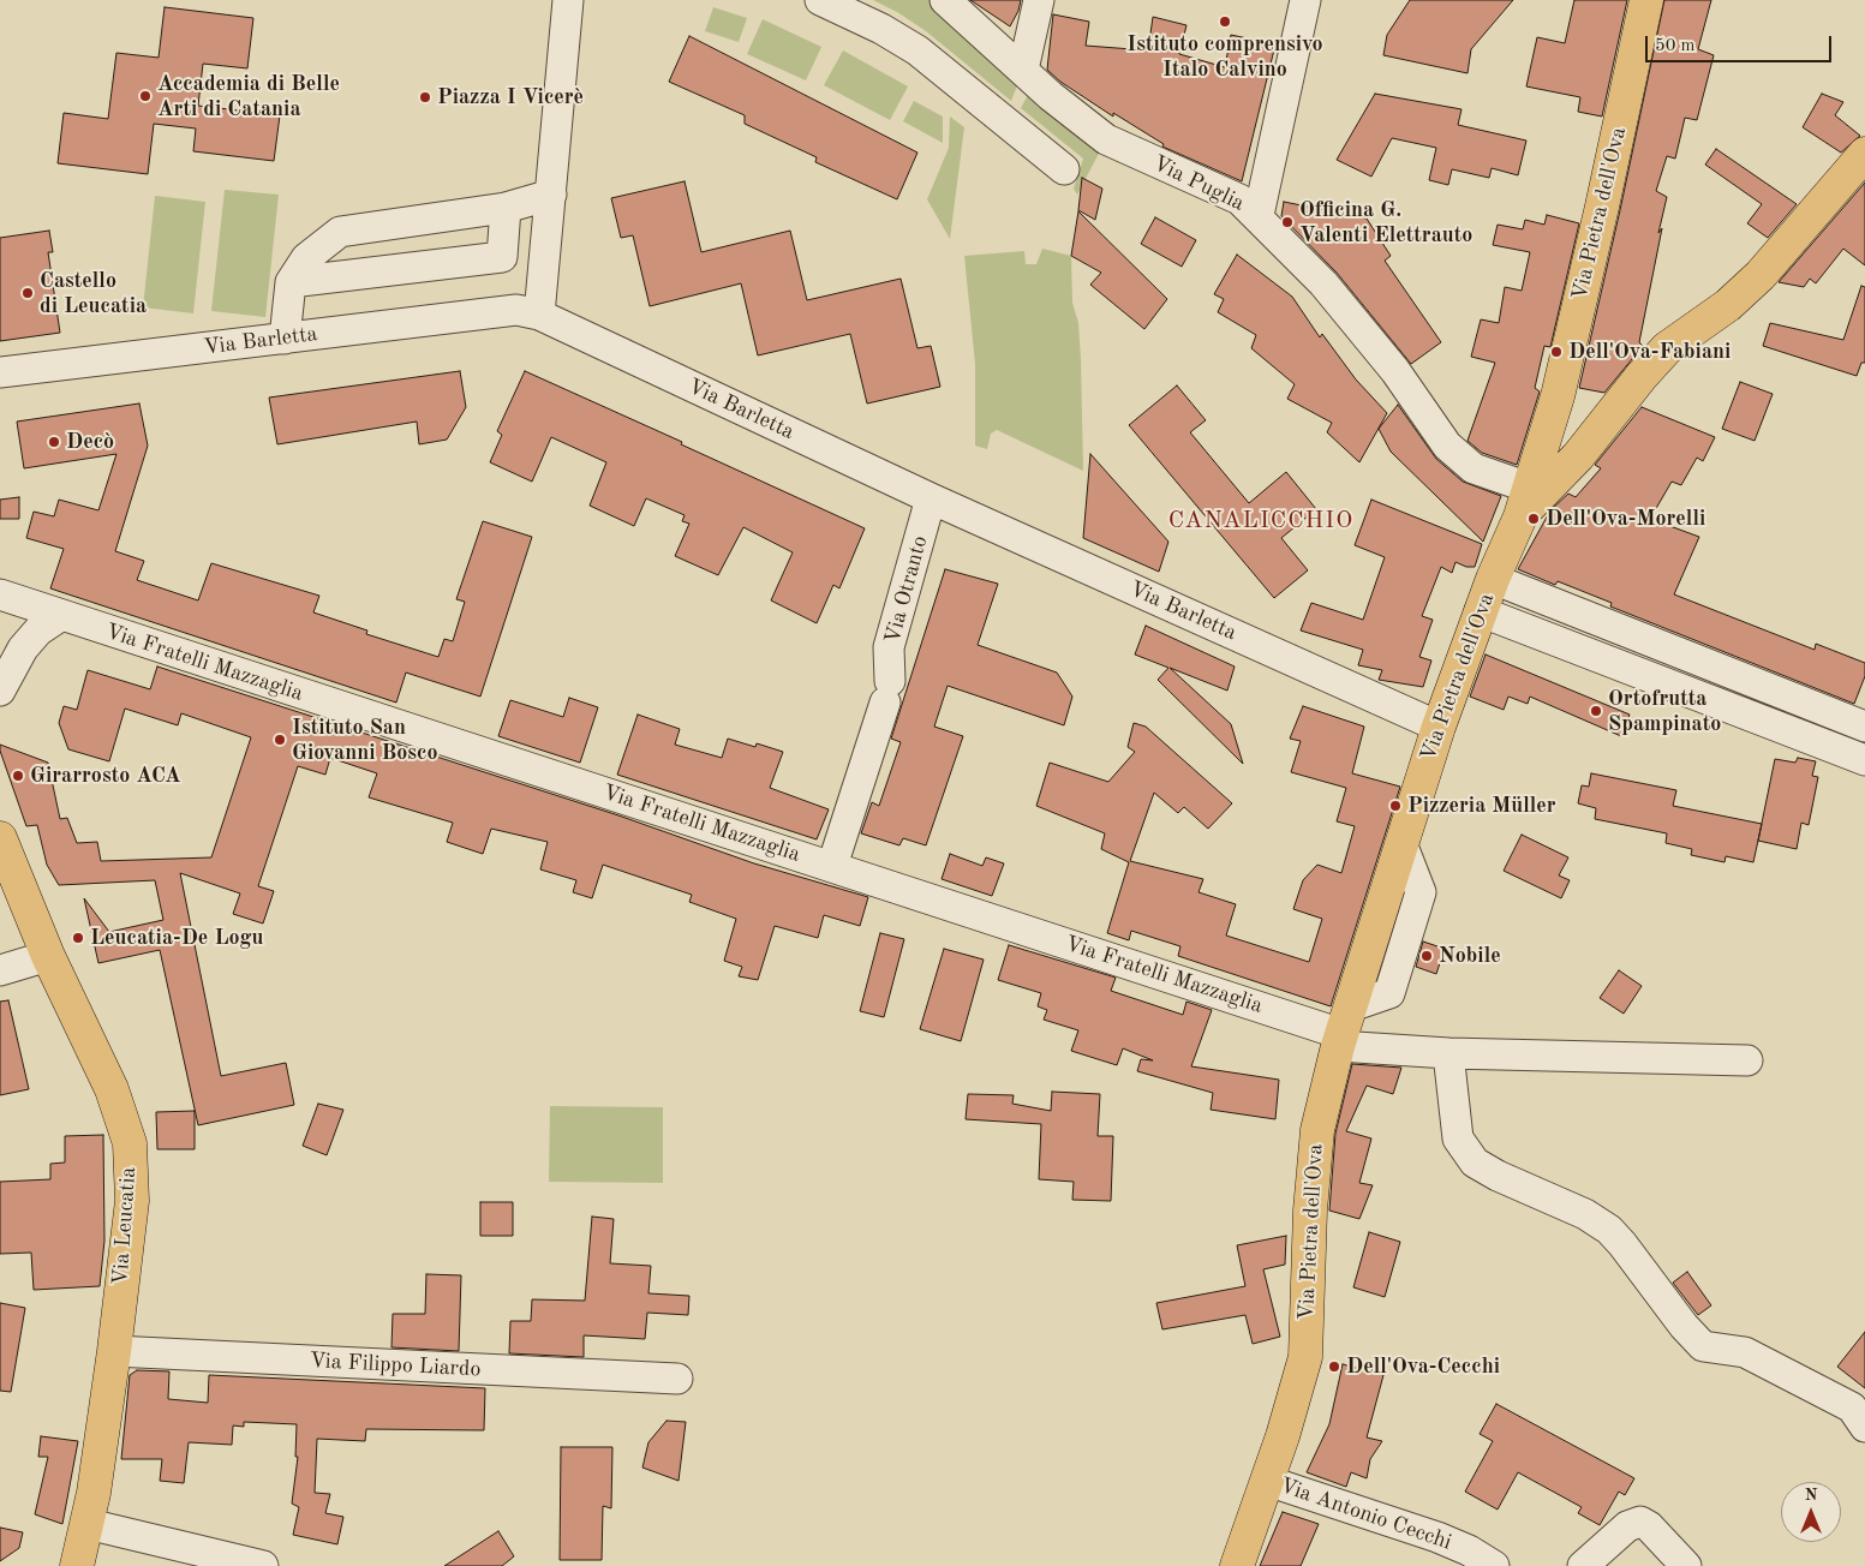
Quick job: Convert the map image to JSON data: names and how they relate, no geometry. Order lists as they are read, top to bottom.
{
  "streets": {
    "main road": ["Via Pietra dell'Ova", "Via Leucatia"],
    "street": [
      "Via Puglia",
      "Via Barletta",
      "Via Otranto",
      "Via Fratelli Mazzaglia",
      "Via Filippo Liardo",
      "Via Antonio Cecchi"
    ]
  },
  "crossings": [
    ["Via Puglia", "Via Pietra dell'Ova"],
    ["Via Pietra dell'Ova", "Via Barletta"],
    ["Via Pietra dell'Ova", "Via Fratelli Mazzaglia"],
    ["Via Pietra dell'Ova", "Via Antonio Cecchi"],
    ["Via Barletta", "Via Otranto"],
    ["Via Otranto", "Via Fratelli Mazzaglia"],
    ["Via Leucatia", "Via Filippo Liardo"]
  ],
  "districts": ["CANALICCHIO"],
  "places": [
    "Istituto comprensivo Italo Calvino",
    "Accademia di Belle Arti di Catania",
    "Piazza I Vicerè",
    "Officina G. Valenti Elettrauto",
    "Castello di Leucatia",
    "Dell'Ova-Fabiani",
    "Decò",
    "Dell'Ova-Morelli",
    "Ortofrutta Spampinato",
    "Istituto San Giovanni Bosco",
    "Girarrosto ACA",
    "Pizzeria Müller",
    "Leucatia-De Logu",
    "Nobile",
    "Dell'Ova-Cecchi"
  ],
  "scale_bar": "50 m",
  "north": "top"
}
